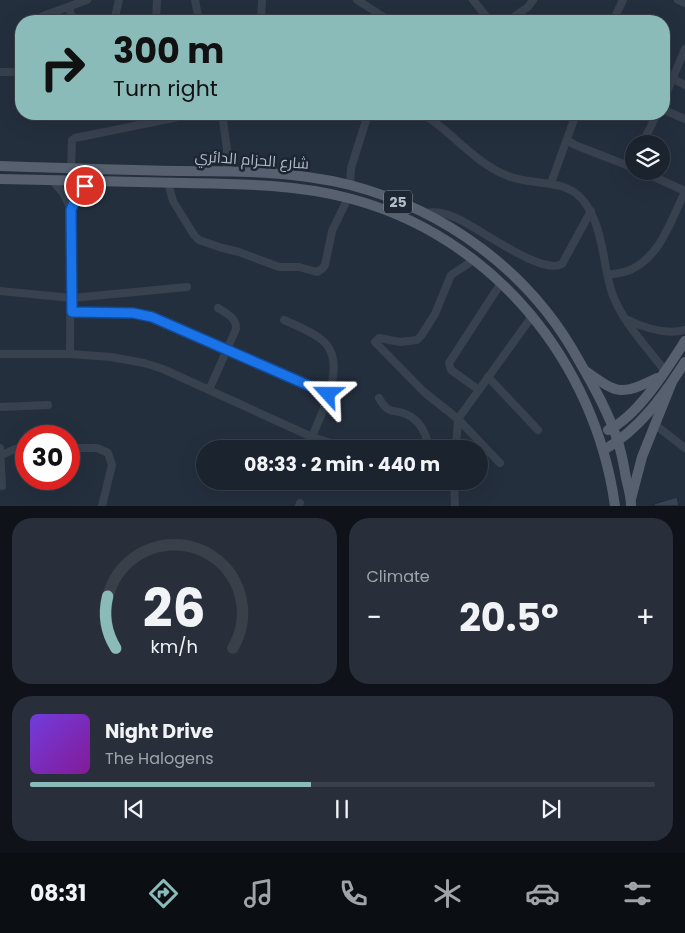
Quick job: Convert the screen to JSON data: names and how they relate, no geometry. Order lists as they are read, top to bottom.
{
  "streets": {
    "main road": ["شارع الحزام الدائري", "25"]
  },
  "page": {
    "turn": ["300 m", "Turn right"],
    "limit": "30",
    "trip": "08:33 · 2 min · 440 m",
    "tile": "Climate",
    "heat": ["−", "20.5°", "+"],
    "song": ["Night Drive", "The Halogens"],
    "tabs": "08:31",
    "gauge": ["26", "km/h"]
  }
}
